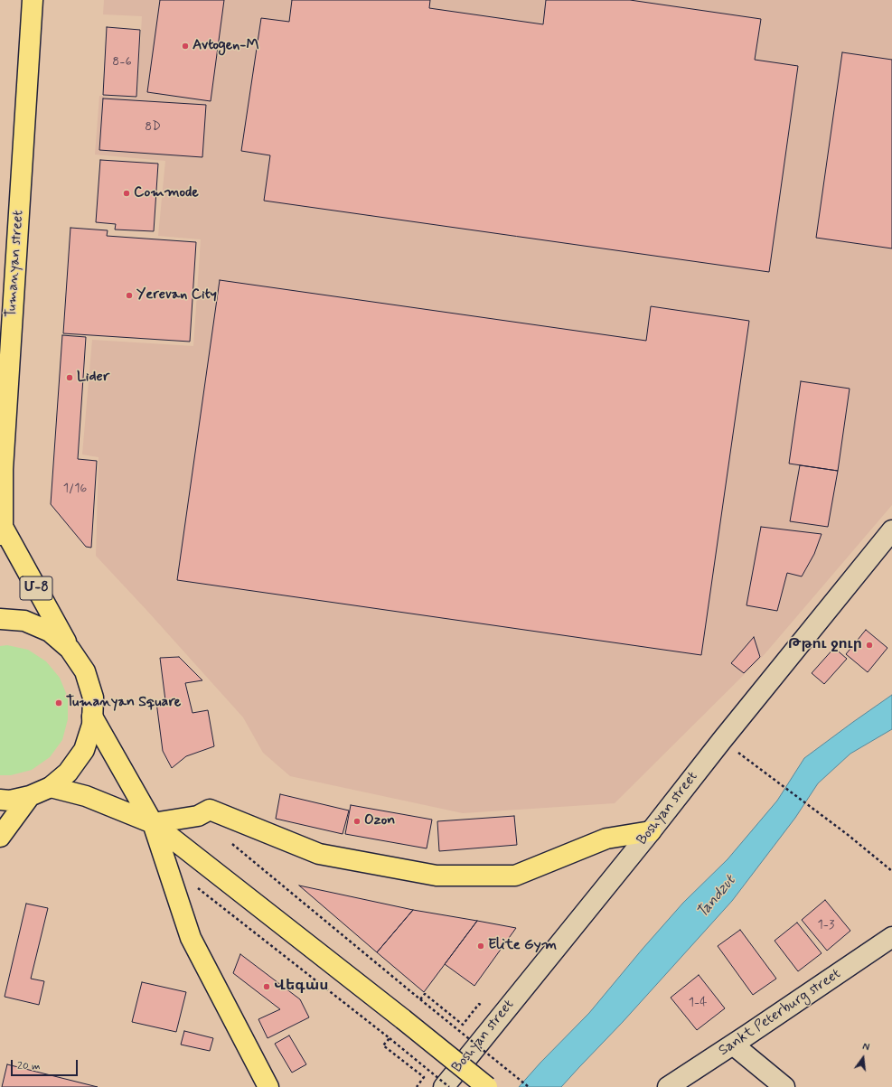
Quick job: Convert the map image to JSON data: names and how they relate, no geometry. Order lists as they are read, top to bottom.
{
  "streets": {
    "main road": ["Tumanyan street", "Մ-8"],
    "street": ["Boshyan street", "Sankt Peterburg street"]
  },
  "crossings": [
    ["Tumanyan street", "Մ-8"]
  ],
  "water": ["Tandzut"],
  "places": [
    "Avtogen-M",
    "Commode",
    "Yerevan City",
    "Lider",
    "Թթու ջուր",
    "Tumanyan Square",
    "Ozon",
    "Elite Gym",
    "Վեգաս"
  ],
  "house_numbers": [
    "8-6",
    "8D",
    "1/16",
    "1-3",
    "1-4"
  ],
  "scale_bar": "20 m",
  "north": "top"
}
